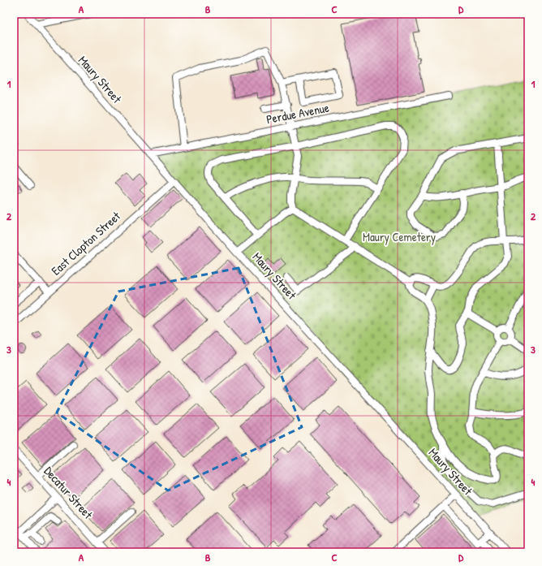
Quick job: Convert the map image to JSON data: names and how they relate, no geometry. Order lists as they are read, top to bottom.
{
  "streets": {
    "street": [
      "Maury Street",
      "Perdue Avenue",
      "East Clopton Street",
      "Decatur Street"
    ]
  },
  "crossings": [
    ["Maury Street", "Perdue Avenue"],
    ["Maury Street", "East Clopton Street"]
  ],
  "parks": ["Maury Cemetery"],
  "grid": {
    "columns": [
      "A",
      "B",
      "C",
      "D"
    ],
    "rows": [
      "1",
      "2",
      "3",
      "4"
    ]
  }
}
